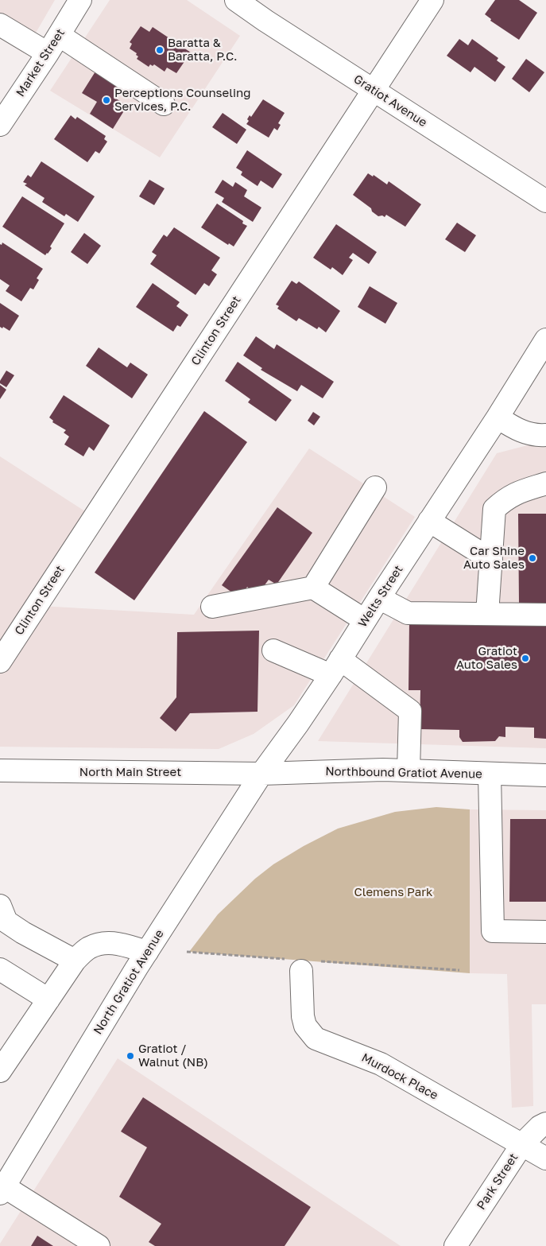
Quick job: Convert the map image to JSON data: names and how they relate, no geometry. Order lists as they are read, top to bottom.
{
  "streets": {
    "street": [
      "Market Street",
      "Gratiot Avenue",
      "Clinton Street",
      "Welts Street",
      "North Main Street",
      "Northbound Gratiot Avenue",
      "North Gratiot Avenue",
      "Murdock Place",
      "Park Street"
    ]
  },
  "crossings": [
    ["Gratiot Avenue", "Clinton Street"],
    ["Welts Street", "North Main Street"],
    ["Welts Street", "Northbound Gratiot Avenue"],
    ["Welts Street", "North Gratiot Avenue"],
    ["North Main Street", "Northbound Gratiot Avenue"],
    ["North Main Street", "North Gratiot Avenue"],
    ["Northbound Gratiot Avenue", "North Gratiot Avenue"],
    ["Murdock Place", "Park Street"]
  ],
  "parks": ["Clemens Park"],
  "places": [
    "Baratta & Baratta, P.C.",
    "Perceptions Counseling Services, P.C.",
    "Car Shine Auto Sales",
    "Gratiot Auto Sales",
    "Gratiot / Walnut (NB)"
  ]
}
